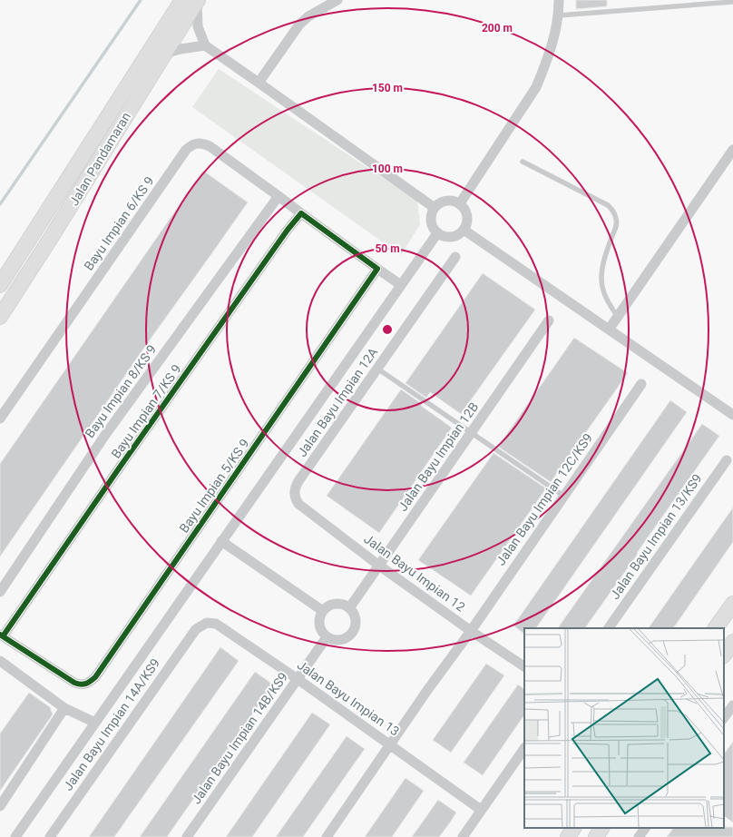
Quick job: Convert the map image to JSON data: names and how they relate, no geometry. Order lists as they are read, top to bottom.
{
  "streets": {
    "main road": ["Jalan Pandamaran"],
    "street": [
      "Bayu Impian 6/KS 9",
      "Bayu Impian 8/KS 9",
      "Jalan Bayu Impian 12A",
      "Bayu Impian 7/KS 9",
      "Jalan Bayu Impian 12B",
      "Bayu Impian 5/KS 9",
      "Jalan Bayu Impian 12C/KS9",
      "Jalan Bayu Impian 13/KS9",
      "Jalan Bayu Impian 12",
      "Jalan Bayu Impian 13",
      "Jalan Bayu Impian 14A/KS9",
      "Jalan Bayu Impian 14B/KS9"
    ]
  },
  "crossings": [
    ["Bayu Impian 6/KS 9", "Bayu Impian 8/KS 9"],
    ["Bayu Impian 6/KS 9", "Bayu Impian 7/KS 9"],
    ["Jalan Bayu Impian 12A", "Jalan Bayu Impian 12"],
    ["Bayu Impian 7/KS 9", "Bayu Impian 5/KS 9"],
    ["Jalan Bayu Impian 12B", "Jalan Bayu Impian 12"],
    ["Jalan Bayu Impian 12B", "Jalan Bayu Impian 14B/KS9"],
    ["Jalan Bayu Impian 12C/KS9", "Jalan Bayu Impian 12"],
    ["Jalan Bayu Impian 12C/KS9", "Jalan Bayu Impian 13"],
    ["Jalan Bayu Impian 13", "Jalan Bayu Impian 14A/KS9"],
    ["Jalan Bayu Impian 13", "Jalan Bayu Impian 14B/KS9"]
  ],
  "rings": [
    "200 m",
    "150 m",
    "100 m",
    "50 m"
  ]
}
